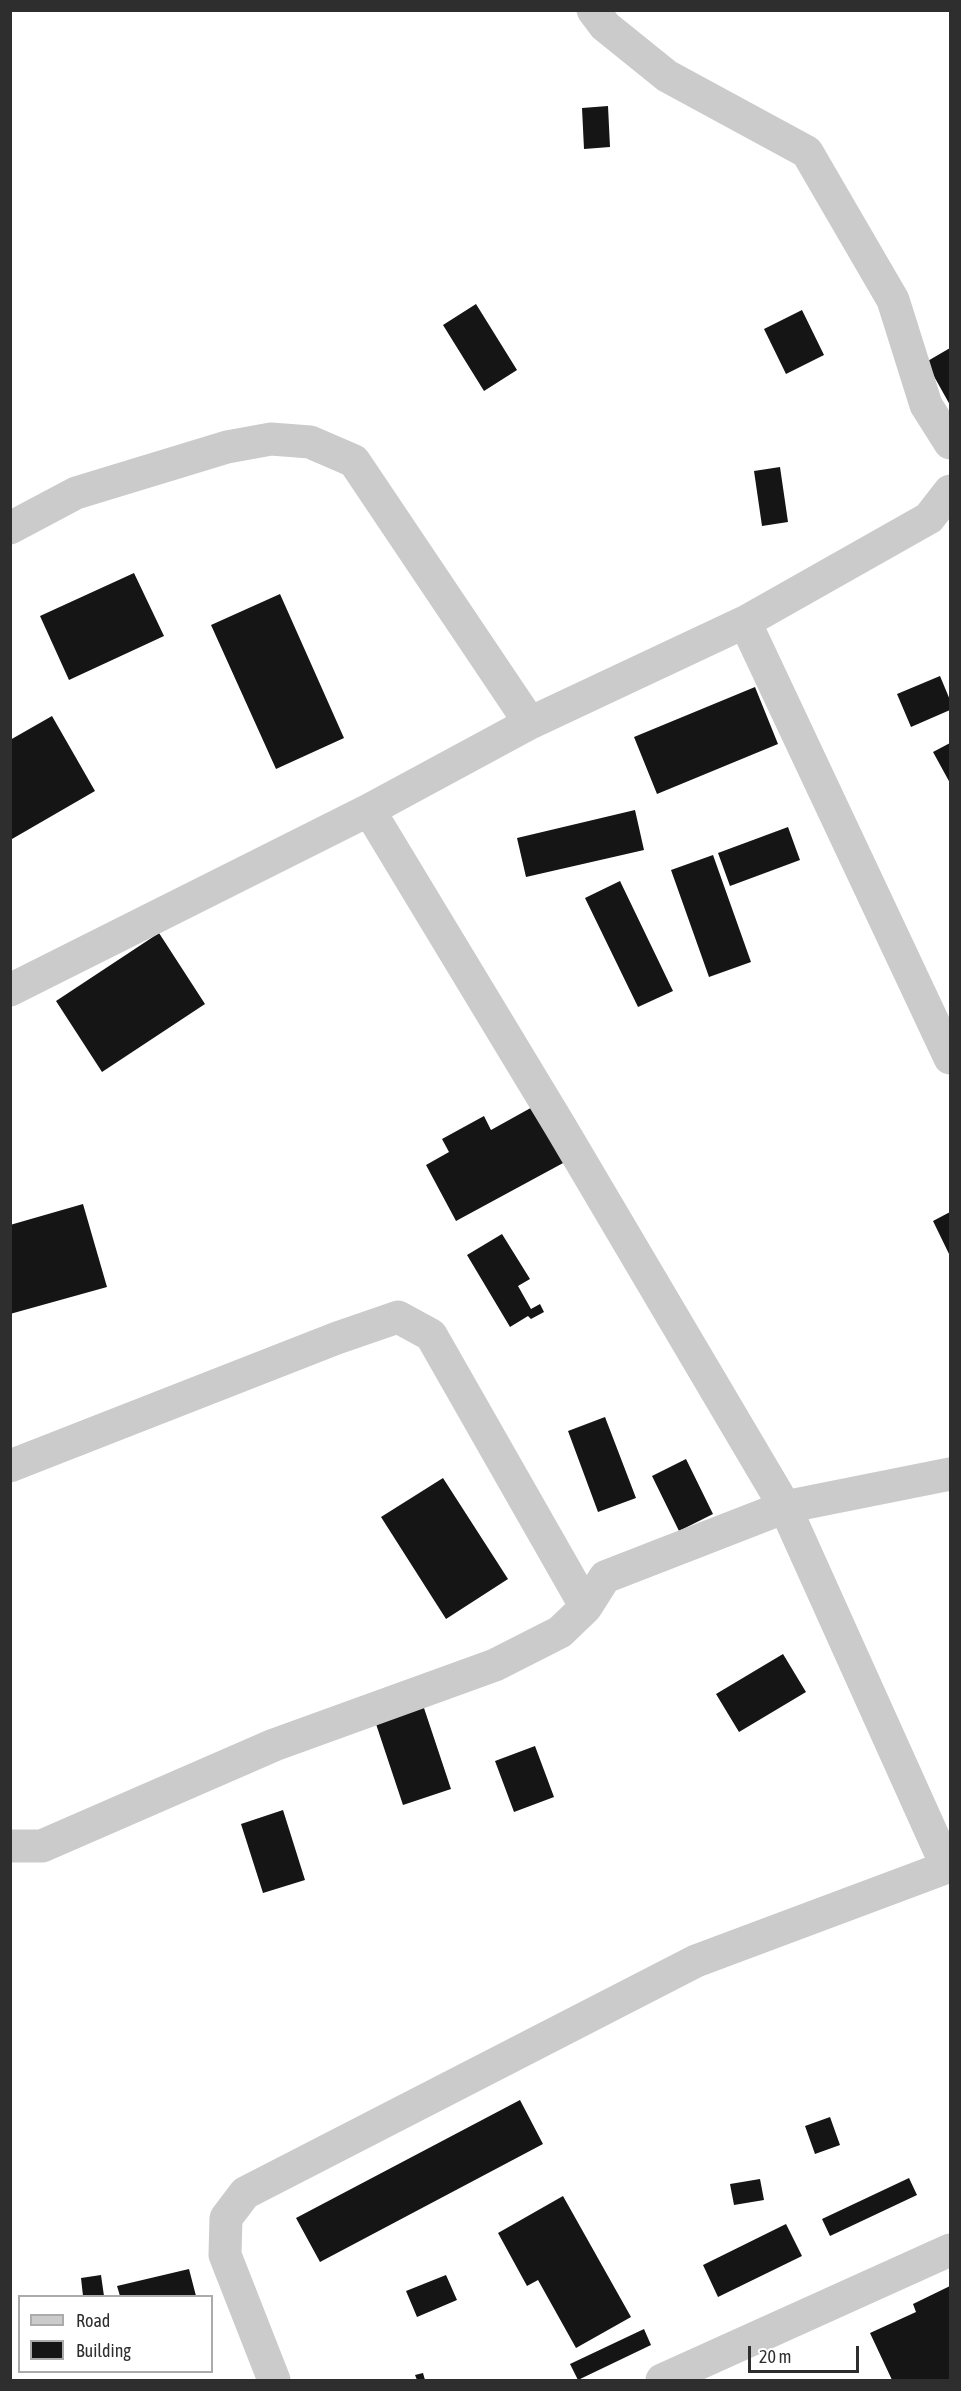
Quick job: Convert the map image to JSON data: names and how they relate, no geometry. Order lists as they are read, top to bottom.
{
  "legend": ["Road", "Building"],
  "scale_bar": "20 m"
}
